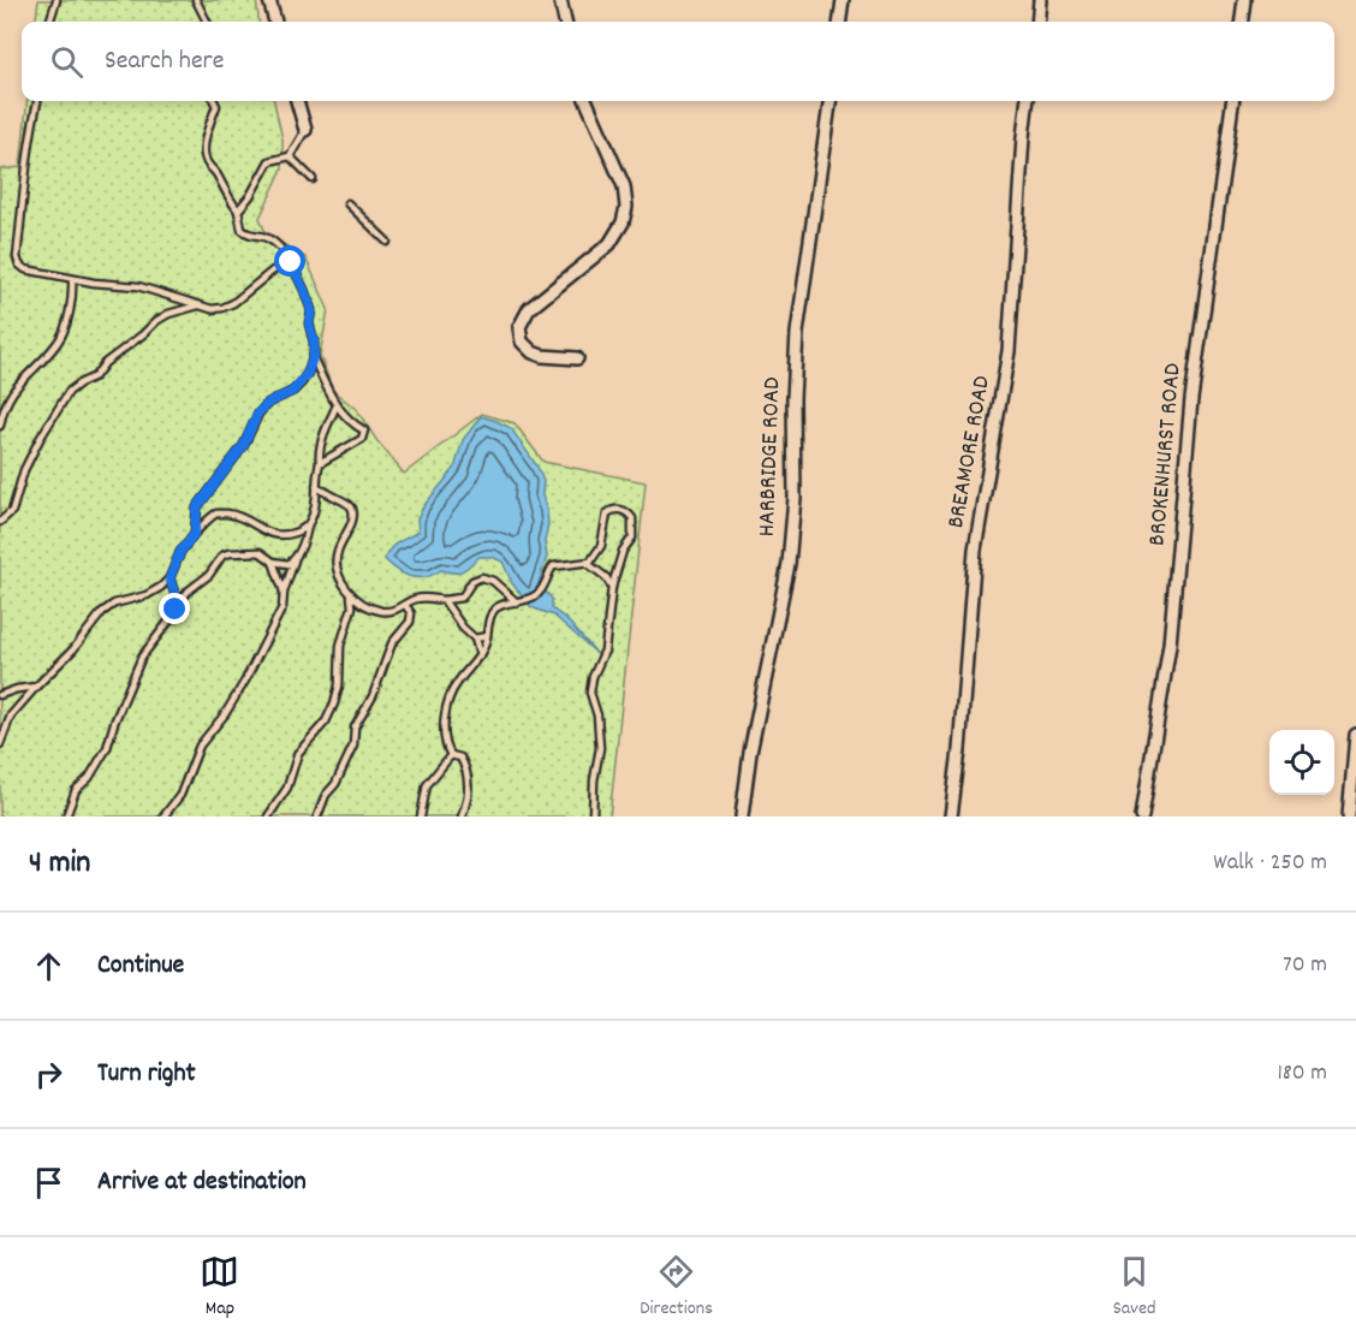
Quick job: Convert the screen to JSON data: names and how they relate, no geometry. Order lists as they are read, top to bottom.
{
  "streets": {
    "street": ["BREAMORE ROAD", "BROKENHURST ROAD", "HARBRIDGE ROAD"]
  },
  "page": {
    "search": "Search here",
    "heading": ["4 min", "Walk · 250 m"],
    "list": [
      ["Continue", "70 m"],
      ["Turn right", "180 m"],
      "Arrive at destination"
    ],
    "nav": ["Map", "Directions", "Saved"]
  }
}
